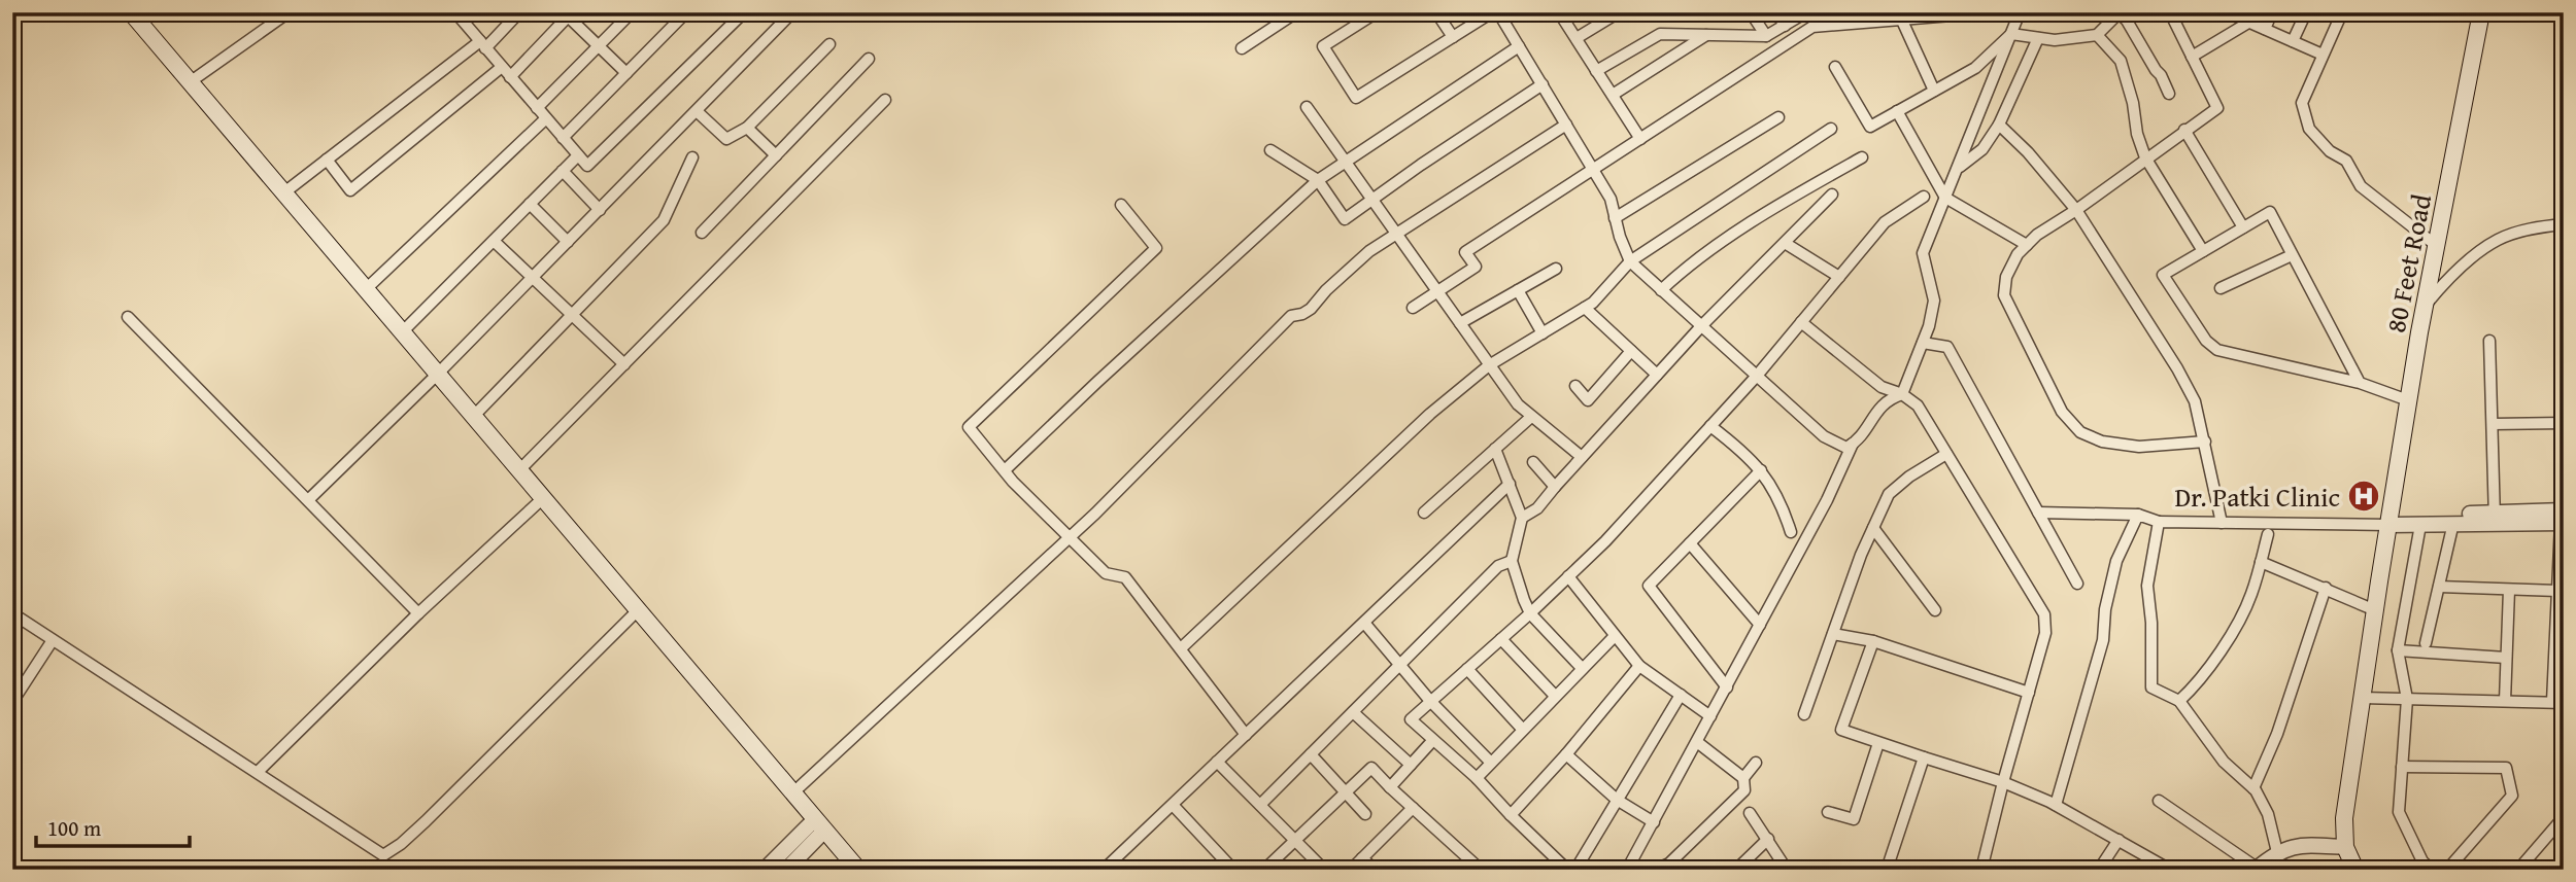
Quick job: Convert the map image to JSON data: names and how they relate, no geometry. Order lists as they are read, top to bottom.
{
  "streets": {
    "main road": ["80 Feet Road"]
  },
  "places": {
    "hospital": ["Dr. Patki Clinic"]
  },
  "scale_bar": "100 m"
}
